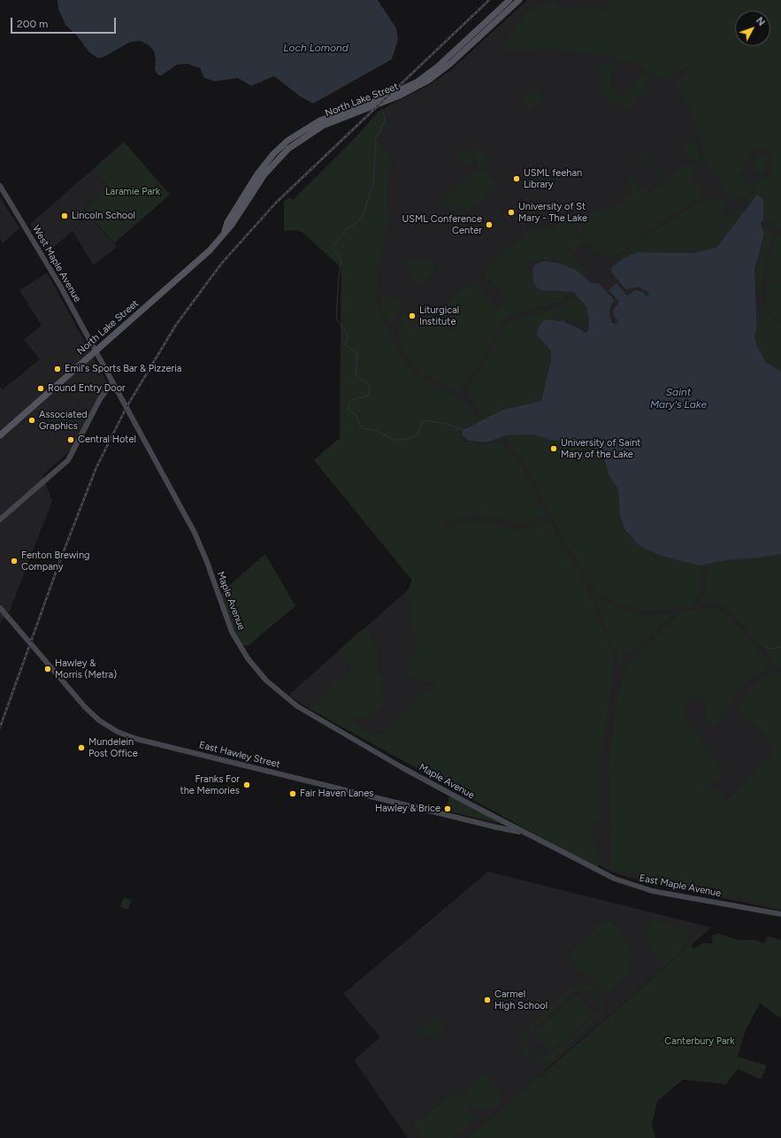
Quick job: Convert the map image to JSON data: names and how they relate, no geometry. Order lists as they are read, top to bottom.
{
  "streets": {
    "main road": [
      "North Lake Street",
      "West Maple Avenue",
      "Maple Avenue",
      "East Hawley Street",
      "East Maple Avenue"
    ]
  },
  "crossings": [
    ["North Lake Street", "West Maple Avenue"],
    ["North Lake Street", "Maple Avenue"],
    ["West Maple Avenue", "Maple Avenue"],
    ["Maple Avenue", "East Hawley Street"],
    ["Maple Avenue", "East Maple Avenue"],
    ["East Hawley Street", "East Maple Avenue"]
  ],
  "water": ["Loch Lomond", "Saint Mary's Lake"],
  "parks": ["Laramie Park", "Canterbury Park"],
  "places": [
    "USML feehan Library",
    "University of St Mary - The Lake",
    "Lincoln School",
    "USML Conference Center",
    "Liturgical Institute",
    "Emil's Sports Bar & Pizzeria",
    "Round Entry Door",
    "Associated Graphics",
    "Central Hotel",
    "University of Saint Mary of the Lake",
    "Fenton Brewing Company",
    "Hawley & Morris (Metra)",
    "Mundelein Post Office",
    "Franks For the Memories",
    "Fair Haven Lanes",
    "Hawley & Brice",
    "Carmel High School"
  ],
  "scale_bar": "200 m",
  "north": "top right"
}
